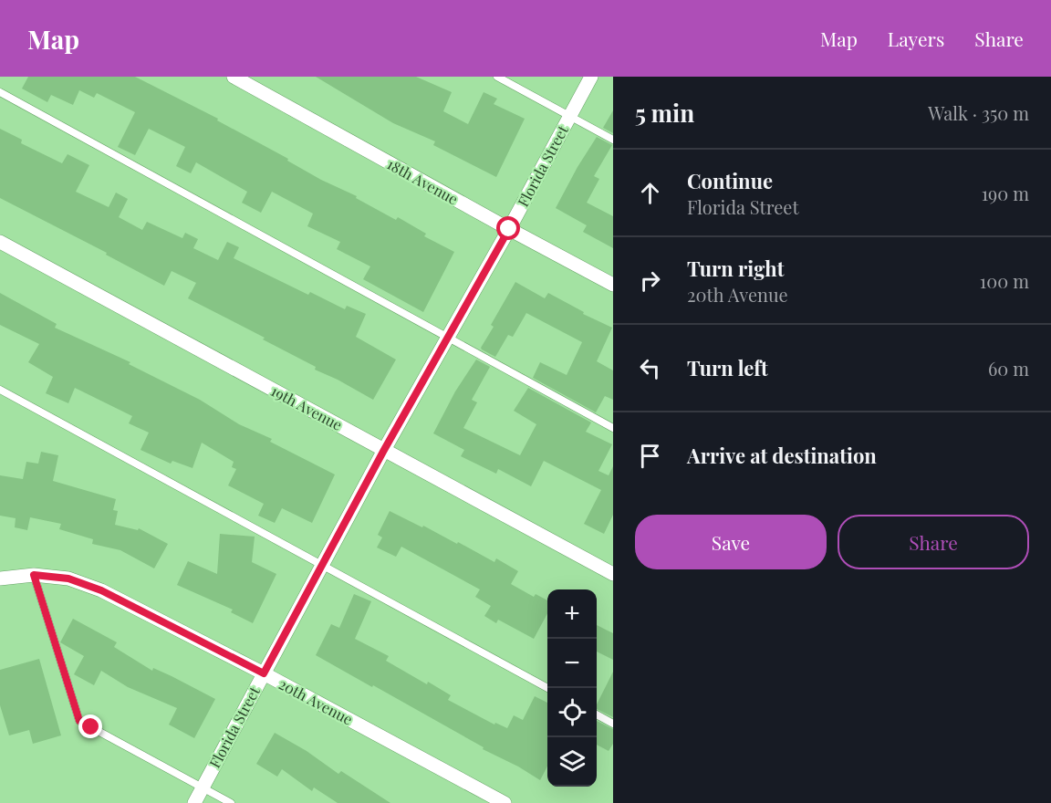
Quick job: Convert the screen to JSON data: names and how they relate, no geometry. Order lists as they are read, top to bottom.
{
  "streets": {
    "street": [
      "Florida Street",
      "18th Avenue",
      "19th Avenue",
      "20th Avenue"
    ]
  },
  "crossings": [
    ["Florida Street", "18th Avenue"],
    ["Florida Street", "19th Avenue"],
    ["Florida Street", "20th Avenue"]
  ],
  "page": {
    "header": "Map",
    "nav": ["Map", "Layers", "Share"],
    "heading": ["5 min", "Walk · 350 m"],
    "list": [
      ["Continue", "Florida Street", "190 m"],
      ["Turn right", "20th Avenue", "100 m"],
      ["Turn left", "60 m"],
      "Arrive at destination"
    ],
    "buttons": ["Save", "Share"],
    "map_buttons": ["+", "−"]
  }
}
